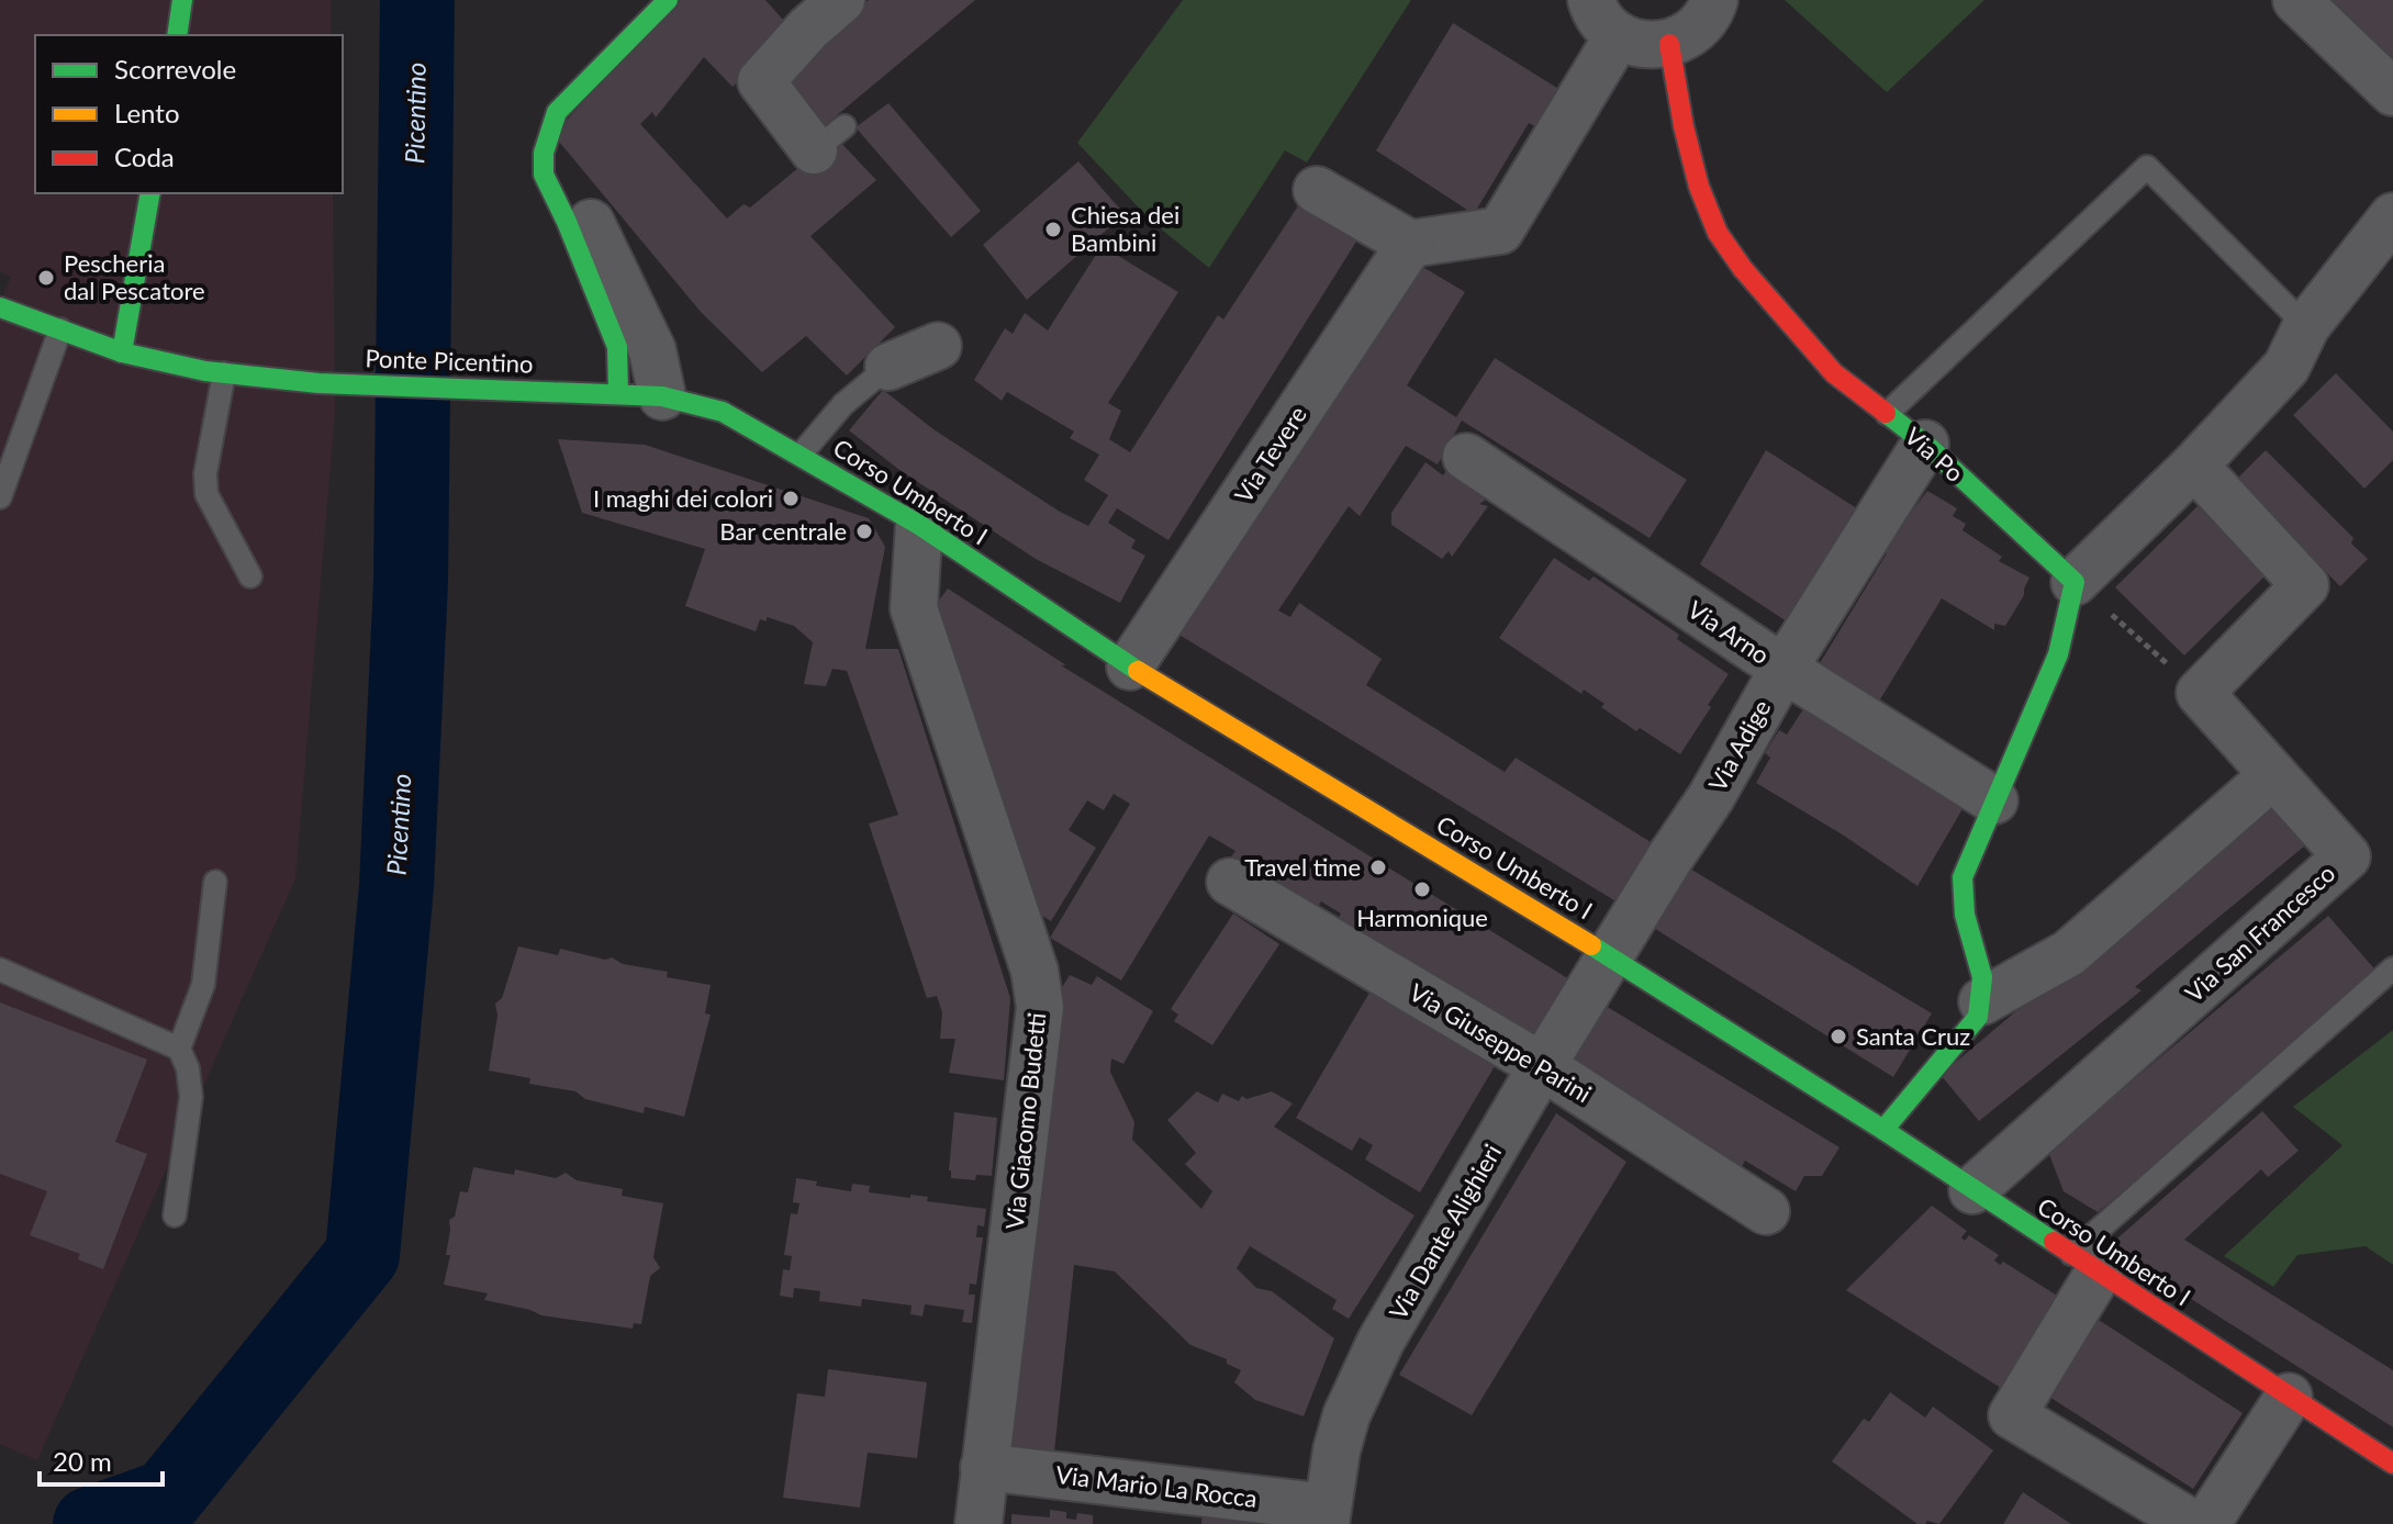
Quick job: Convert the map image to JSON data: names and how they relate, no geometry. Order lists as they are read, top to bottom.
{
  "streets": {
    "main road": ["Ponte Picentino", "Via Po", "Corso Umberto I"],
    "street": [
      "Via Tevere",
      "Via Arno",
      "Via Adige",
      "Via San Francesco",
      "Via Giuseppe Parini",
      "Via Giacomo Budetti",
      "Via Dante Alighieri",
      "Via Mario La Rocca"
    ]
  },
  "crossings": [
    ["Ponte Picentino", "Corso Umberto I"],
    ["Via Tevere", "Corso Umberto I"],
    ["Via Po", "Via Adige"],
    ["Corso Umberto I", "Via Adige"],
    ["Corso Umberto I", "Via San Francesco"],
    ["Corso Umberto I", "Via Giacomo Budetti"],
    ["Corso Umberto I", "Via Dante Alighieri"],
    ["Via Arno", "Via Adige"],
    ["Via Adige", "Via Dante Alighieri"],
    ["Via Giuseppe Parini", "Via Dante Alighieri"],
    ["Via Giacomo Budetti", "Via Mario La Rocca"],
    ["Via Dante Alighieri", "Via Mario La Rocca"]
  ],
  "water": ["Picentino"],
  "places": [
    "Chiesa dei Bambini",
    "Pescheria dal Pescatore",
    "I maghi dei colori",
    "Bar centrale",
    "Travel time",
    "Harmonique",
    "Santa Cruz"
  ],
  "legend": ["Scorrevole", "Lento", "Coda"],
  "scale_bar": "20 m"
}
